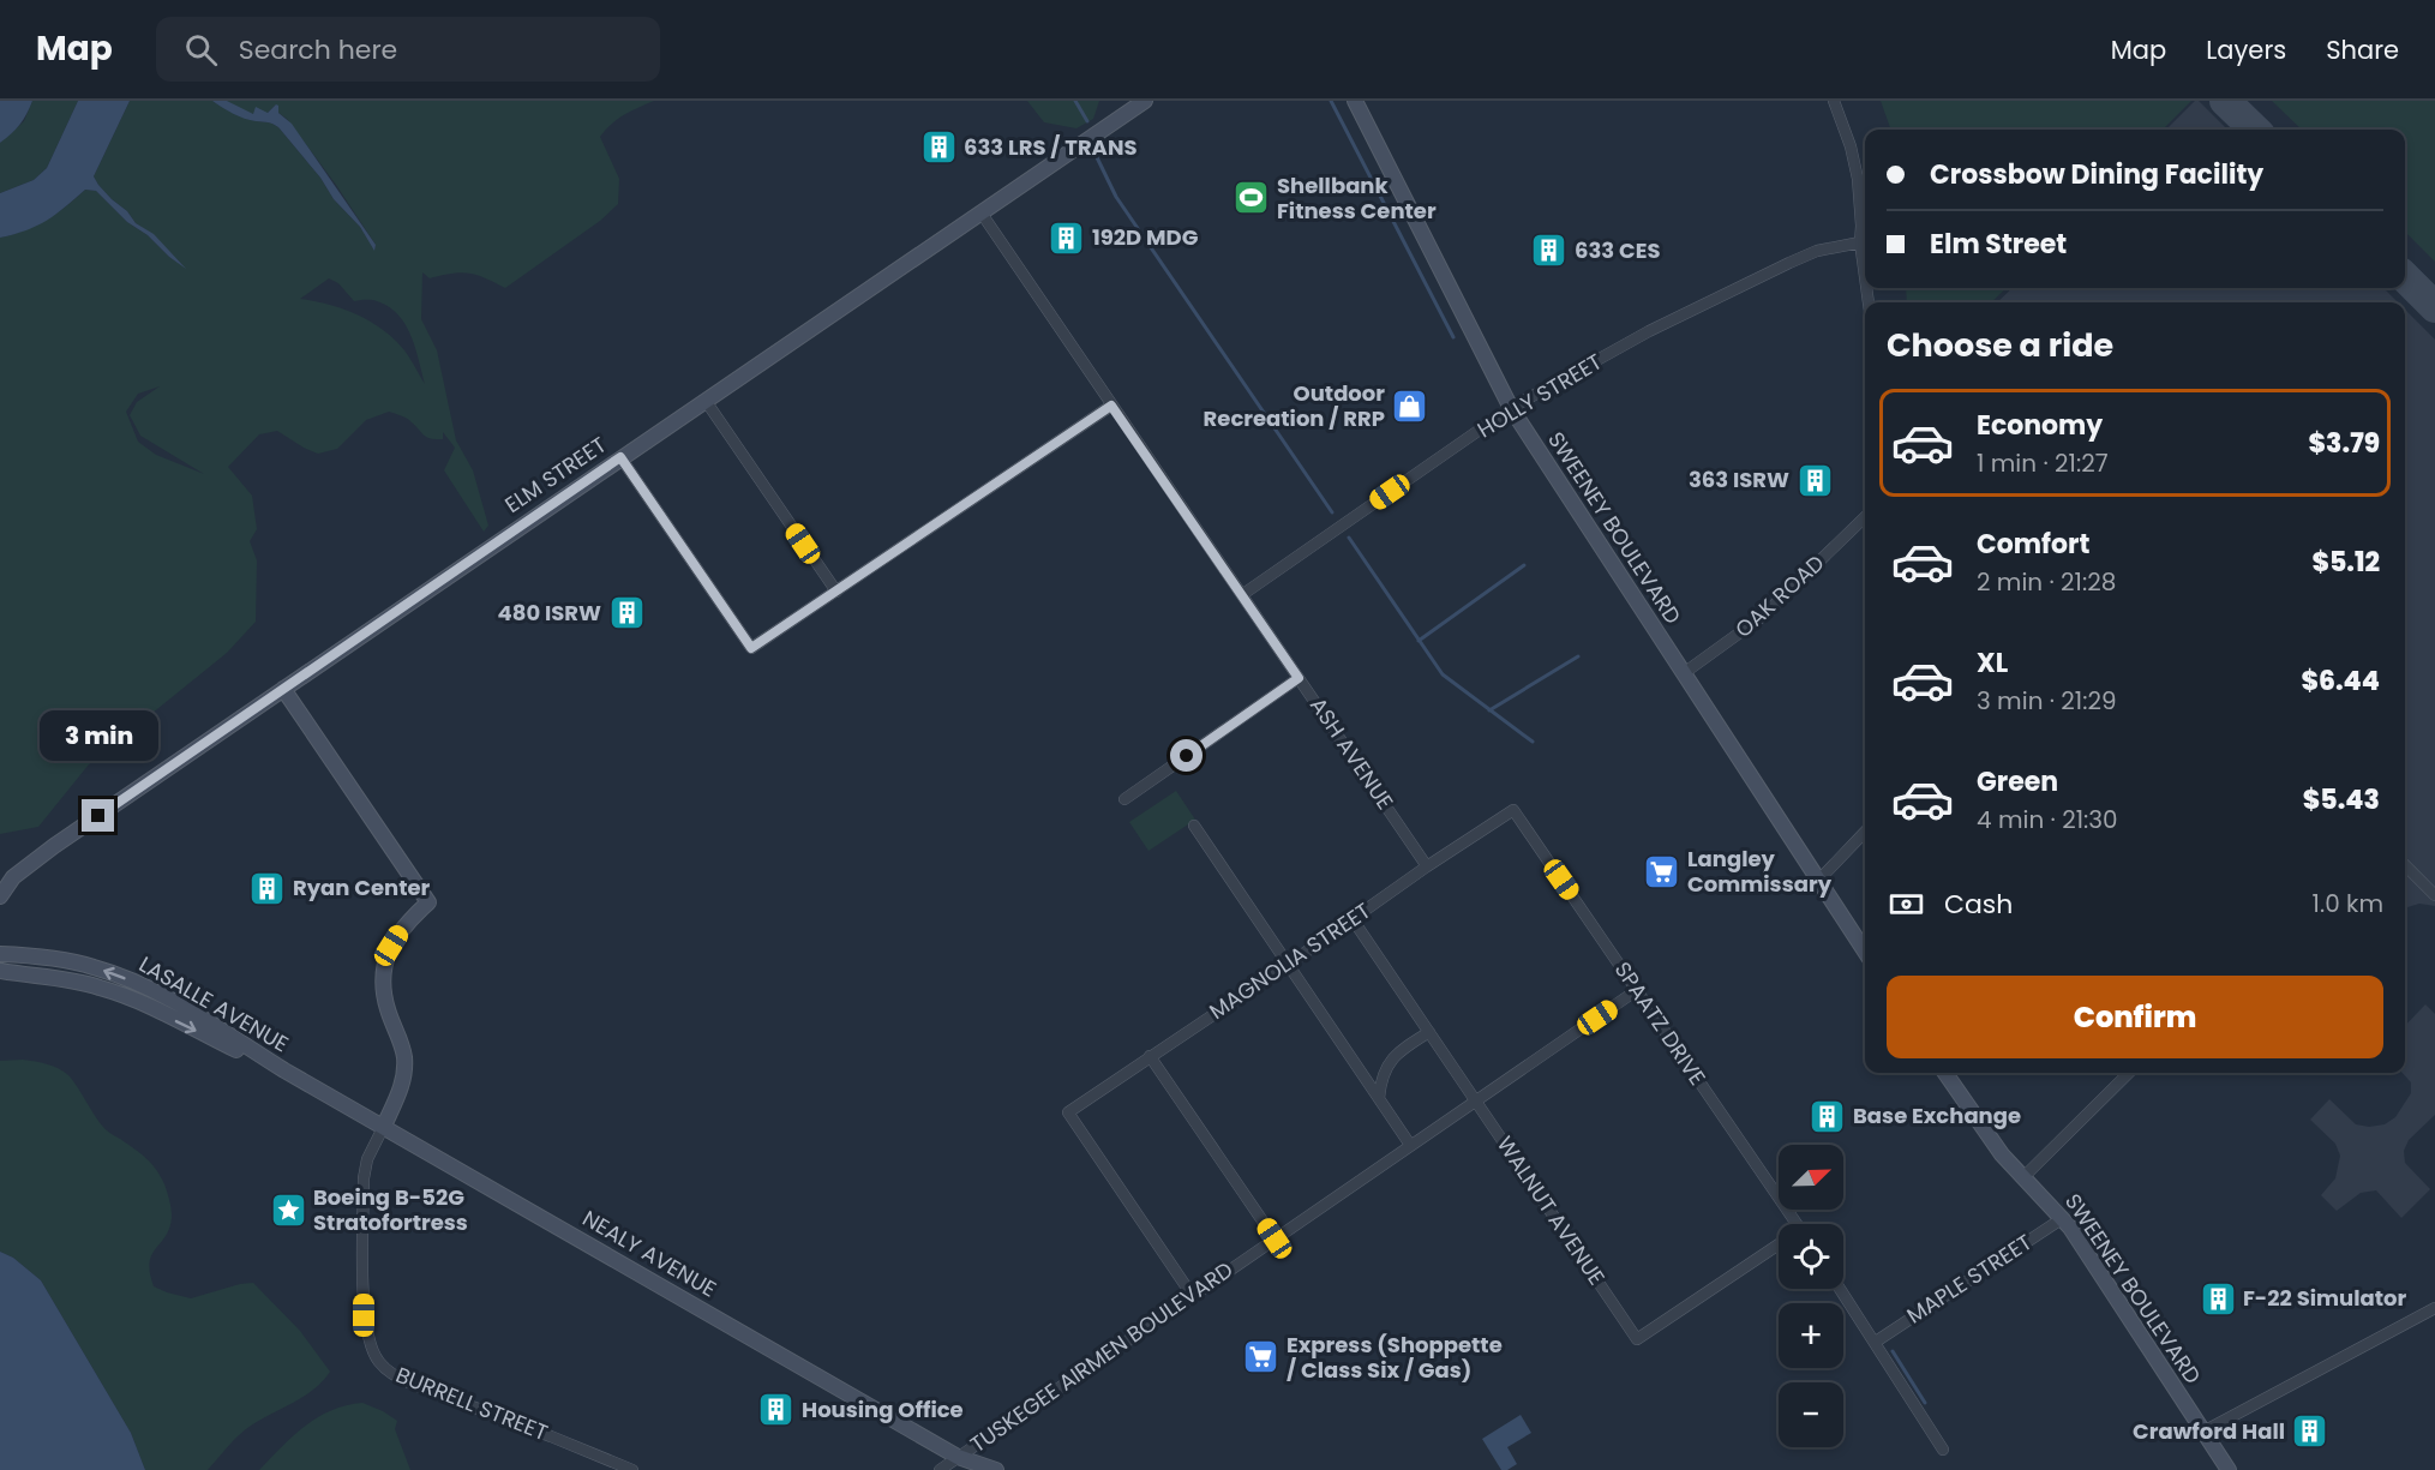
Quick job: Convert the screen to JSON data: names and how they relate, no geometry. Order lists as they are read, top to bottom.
{
  "streets": {
    "main road": [
      "ELM STREET",
      "SWEENEY BOULEVARD",
      "LASALLE AVENUE",
      "NEALY AVENUE"
    ],
    "street": [
      "HOLLY STREET",
      "OAK ROAD",
      "ASH AVENUE",
      "MAGNOLIA STREET",
      "SPAATZ DRIVE",
      "WALNUT AVENUE",
      "MAPLE STREET",
      "TUSKEGEE AIRMEN BOULEVARD",
      "BURRELL STREET"
    ]
  },
  "crossings": [
    ["HOLLY STREET", "SWEENEY BOULEVARD"],
    ["HOLLY STREET", "ASH AVENUE"],
    ["ELM STREET", "ASH AVENUE"],
    ["SWEENEY BOULEVARD", "OAK ROAD"],
    ["SWEENEY BOULEVARD", "MAPLE STREET"],
    ["ASH AVENUE", "MAGNOLIA STREET"],
    ["MAGNOLIA STREET", "SPAATZ DRIVE"],
    ["MAGNOLIA STREET", "WALNUT AVENUE"],
    ["MAGNOLIA STREET", "TUSKEGEE AIRMEN BOULEVARD"],
    ["LASALLE AVENUE", "NEALY AVENUE"],
    ["SPAATZ DRIVE", "TUSKEGEE AIRMEN BOULEVARD"],
    ["WALNUT AVENUE", "TUSKEGEE AIRMEN BOULEVARD"],
    ["NEALY AVENUE", "TUSKEGEE AIRMEN BOULEVARD"],
    ["NEALY AVENUE", "BURRELL STREET"]
  ],
  "places": {
    "building": [
      "633 LRS / TRANS",
      "192D MDG",
      "633 CES",
      "363 ISRW",
      "480 ISRW",
      "Ryan Center",
      "Base Exchange",
      "F-22 Simulator",
      "Housing Office",
      "Crawford Hall"
    ],
    "sports": ["Shellbank Fitness Center"],
    "shop": ["Outdoor Recreation / RRP"],
    "supermarket": ["Langley Commissary", "Express (Shoppette / Class Six / Gas)"],
    "place": ["Boeing B-52G Stratofortress"]
  },
  "north": "top right",
  "page": {
    "header": "Map",
    "search": "Search here",
    "nav": ["Map", "Layers", "Share"],
    "banner": ["Crossbow Dining Facility", "Elm Street"],
    "heading": "Choose a ride",
    "list": [
      {
        "name": "Economy",
        "note": "1 min · 21:27",
        "value": "$3.79"
      },
      {
        "name": "Comfort",
        "note": "2 min · 21:28",
        "value": "$5.12"
      },
      {
        "name": "XL",
        "note": "3 min · 21:29",
        "value": "$6.44"
      },
      {
        "name": "Green",
        "note": "4 min · 21:30",
        "value": "$5.43"
      }
    ],
    "bubble": "3 min",
    "pay": ["Cash", "1.0 km"],
    "buttons": "Confirm",
    "map_buttons": ["+", "−"]
  }
}
